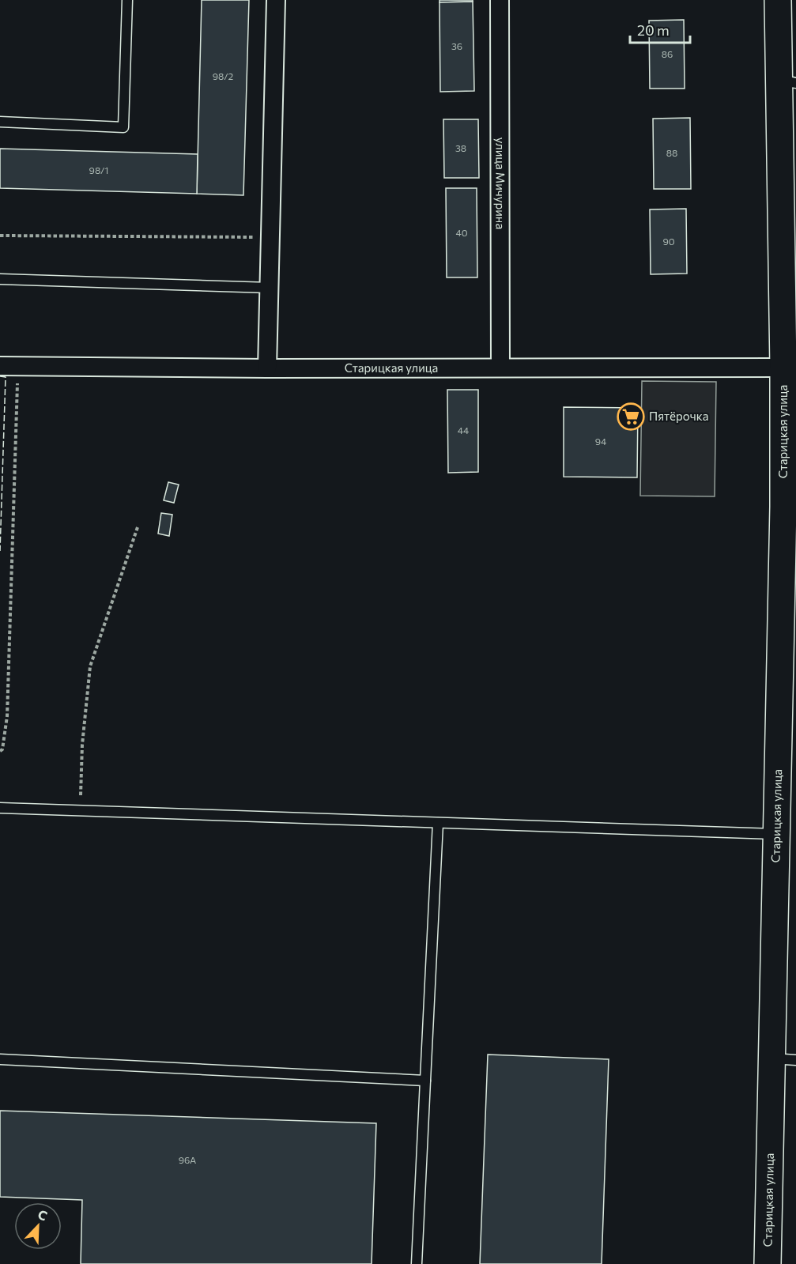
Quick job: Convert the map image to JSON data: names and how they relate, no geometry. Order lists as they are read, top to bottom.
{
  "streets": {
    "main road": ["Старицкая улица"],
    "street": ["улица Мичурина"]
  },
  "crossings": [
    ["улица Мичурина", "Старицкая улица"]
  ],
  "places": {
    "supermarket": ["Пятёрочка"]
  },
  "house_numbers": [
    "36",
    "86",
    "98/2",
    "38",
    "88",
    "98/1",
    "40",
    "90",
    "44",
    "94",
    "96А"
  ],
  "scale_bar": "20 m",
  "north": "top right"
}
